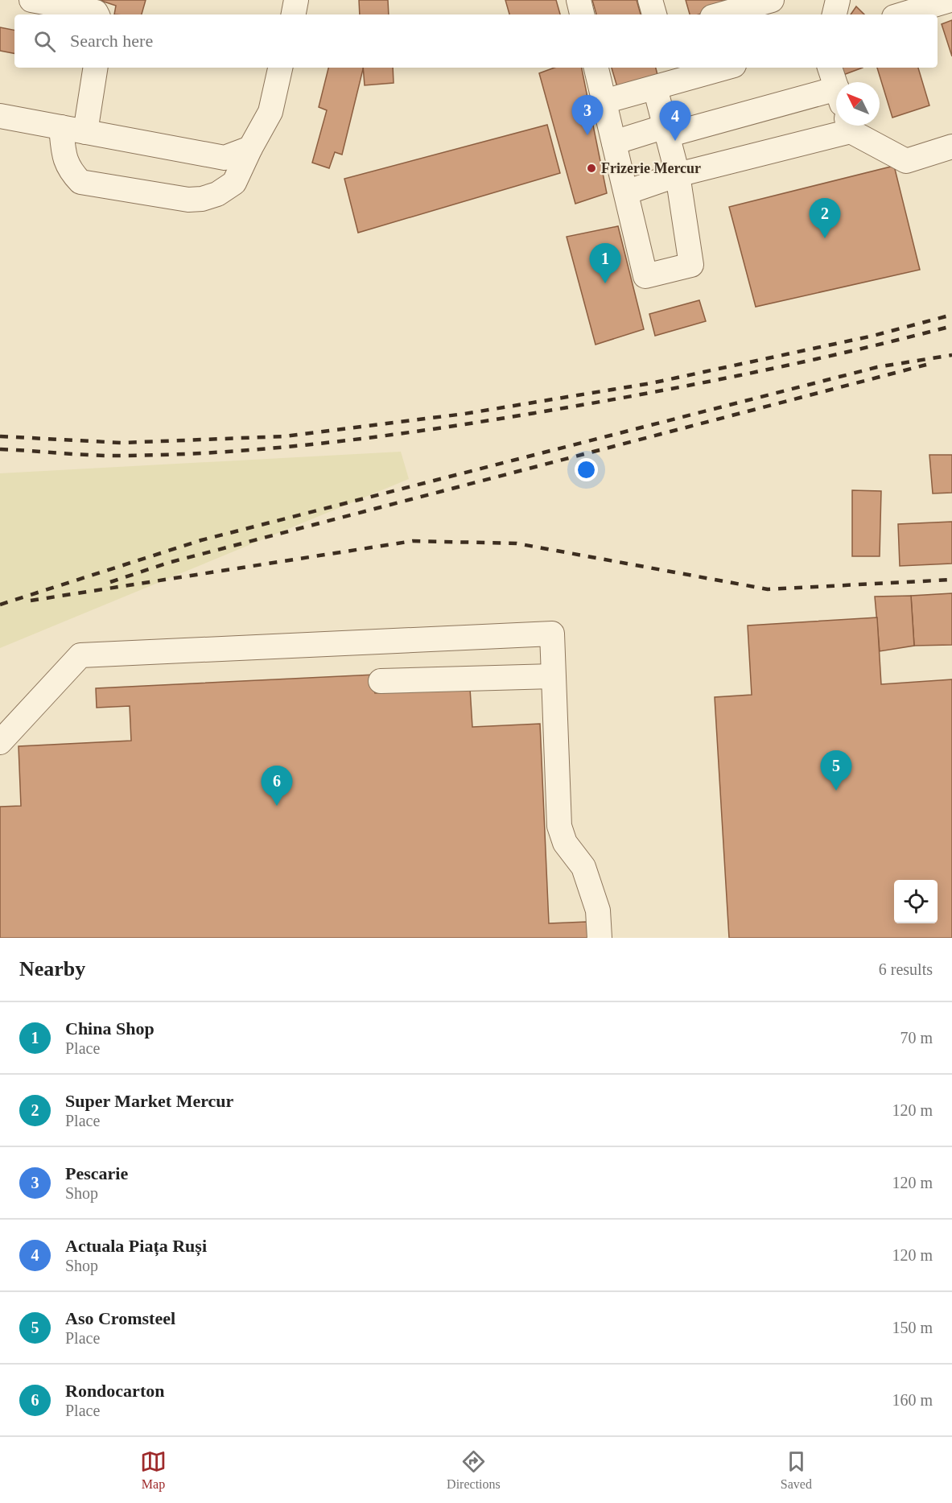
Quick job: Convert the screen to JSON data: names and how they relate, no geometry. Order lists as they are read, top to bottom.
{
  "places": ["Frizerie Mercur"],
  "north": "top left",
  "page": {
    "search": "Search here",
    "pins": [
      "3",
      "4",
      "2",
      "1",
      "5",
      "6"
    ],
    "heading": ["Nearby", "6 results"],
    "list": [
      {
        "mark": "1",
        "name": "China Shop",
        "note": "Place",
        "value": "70 m"
      },
      {
        "mark": "2",
        "name": "Super Market Mercur",
        "note": "Place",
        "value": "120 m"
      },
      {
        "mark": "3",
        "name": "Pescarie",
        "note": "Shop",
        "value": "120 m"
      },
      {
        "mark": "4",
        "name": "Actuala Piața Ruși",
        "note": "Shop",
        "value": "120 m"
      },
      {
        "mark": "5",
        "name": "Aso Cromsteel",
        "note": "Place",
        "value": "150 m"
      },
      {
        "mark": "6",
        "name": "Rondocarton",
        "note": "Place",
        "value": "160 m"
      }
    ],
    "nav": ["Map", "Directions", "Saved"]
  }
}
